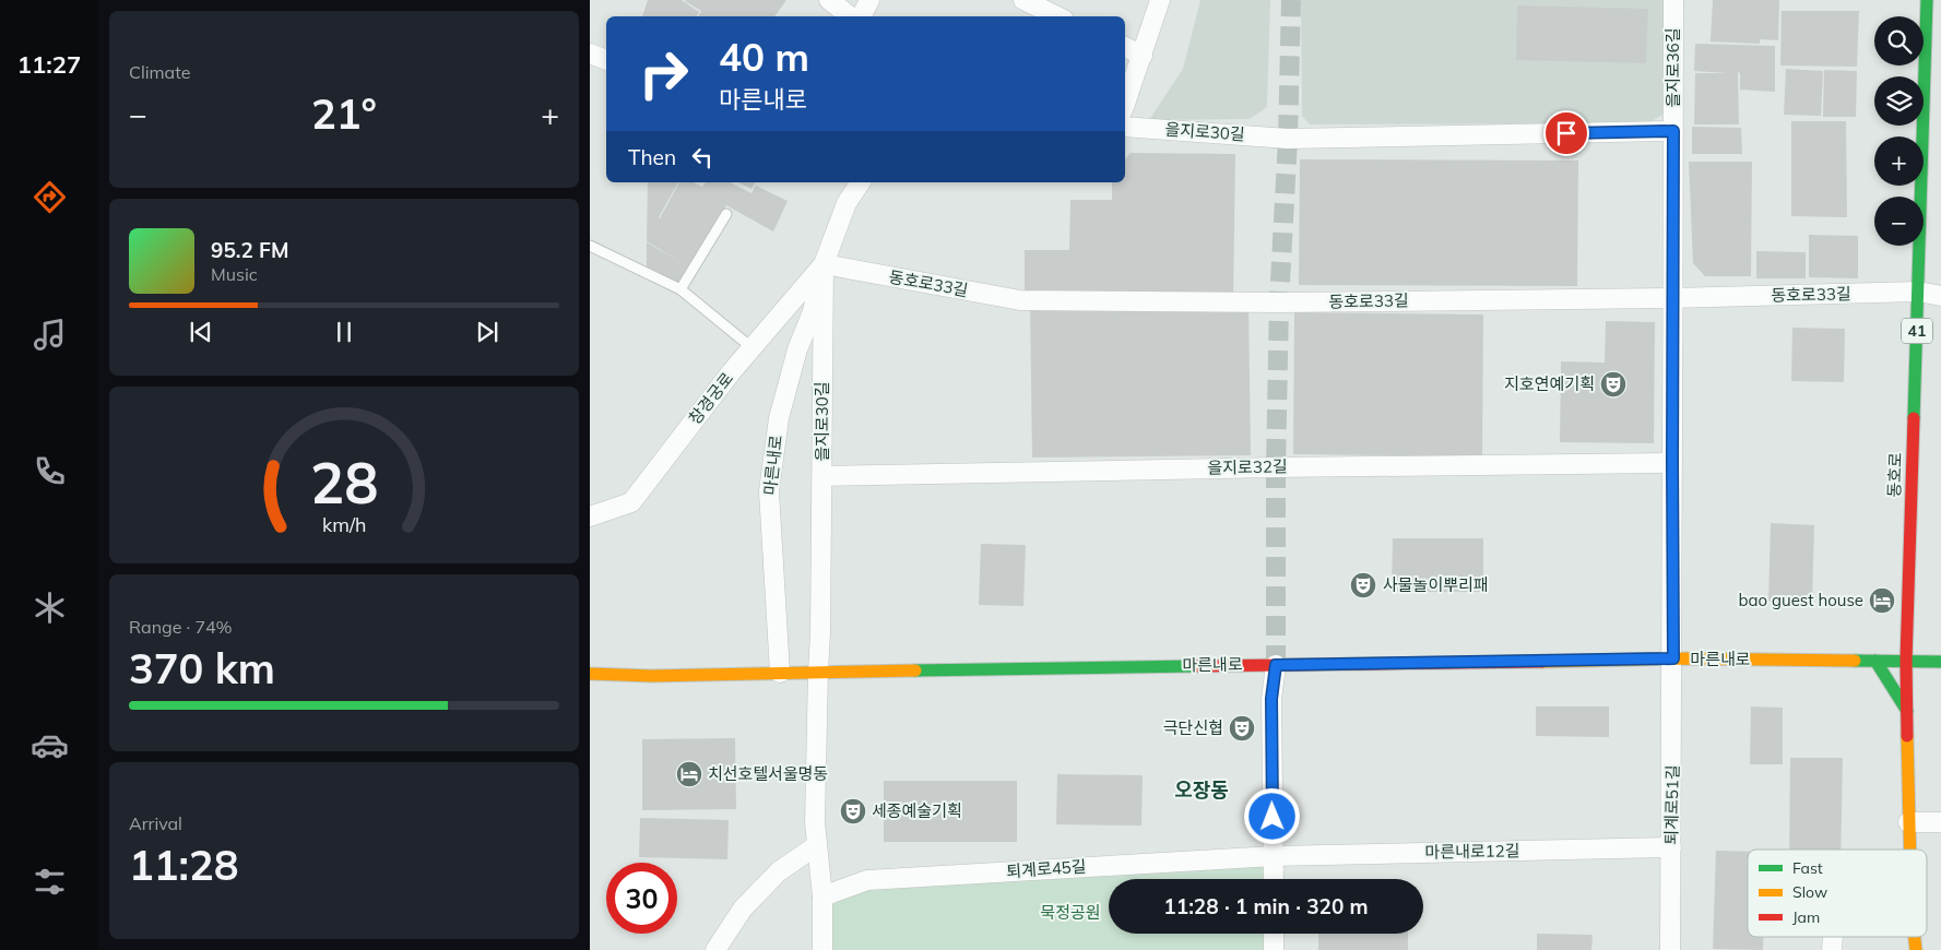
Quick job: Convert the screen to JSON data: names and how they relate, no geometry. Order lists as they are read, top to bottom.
{
  "streets": {
    "main road": ["41", "마른내로", "동호로"],
    "street": [
      "을지로36길",
      "을지로30길",
      "동호로33길",
      "창경궁로",
      "을지로32길",
      "퇴계로51길",
      "마른내로12길",
      "퇴계로45길"
    ]
  },
  "crossings": [
    ["을지로36길", "을지로30길"],
    ["을지로36길", "동호로33길"],
    ["을지로36길", "마른내로"],
    ["을지로36길", "을지로32길"],
    ["을지로36길", "퇴계로51길"],
    ["을지로30길", "동호로33길"],
    ["을지로30길", "창경궁로"],
    ["을지로30길", "마른내로"],
    ["을지로30길", "을지로32길"],
    ["동호로33길", "창경궁로"],
    ["동호로33길", "마른내로"],
    ["동호로33길", "동호로"],
    ["창경궁로", "마른내로"],
    ["마른내로", "동호로"],
    ["마른내로", "퇴계로51길"],
    ["퇴계로51길", "마른내로12길"],
    ["마른내로12길", "퇴계로45길"]
  ],
  "districts": ["오장동"],
  "parks": ["묵정공원"],
  "places": {
    "theatre": [
      "지호연예기획",
      "사물놀이뿌리패",
      "극단신협",
      "세종예술기획"
    ],
    "hotel": ["bao guest house", "치선호텔서울명동"]
  },
  "legend": ["Fast", "Slow", "Jam"],
  "page": {
    "tabs": "11:27",
    "tile": [
      "Climate",
      ["Range · 74%", "370 km"],
      ["Arrival", "11:28"]
    ],
    "map_buttons": ["+", "−"],
    "turn": ["40 m", "마른내로"],
    "heat": ["−", "21°", "+"],
    "then": "Then",
    "song": ["95.2 FM", "Music"],
    "limit": "30",
    "trip": "11:28 · 1 min · 320 m",
    "gauge": ["28", "km/h"]
  }
}
